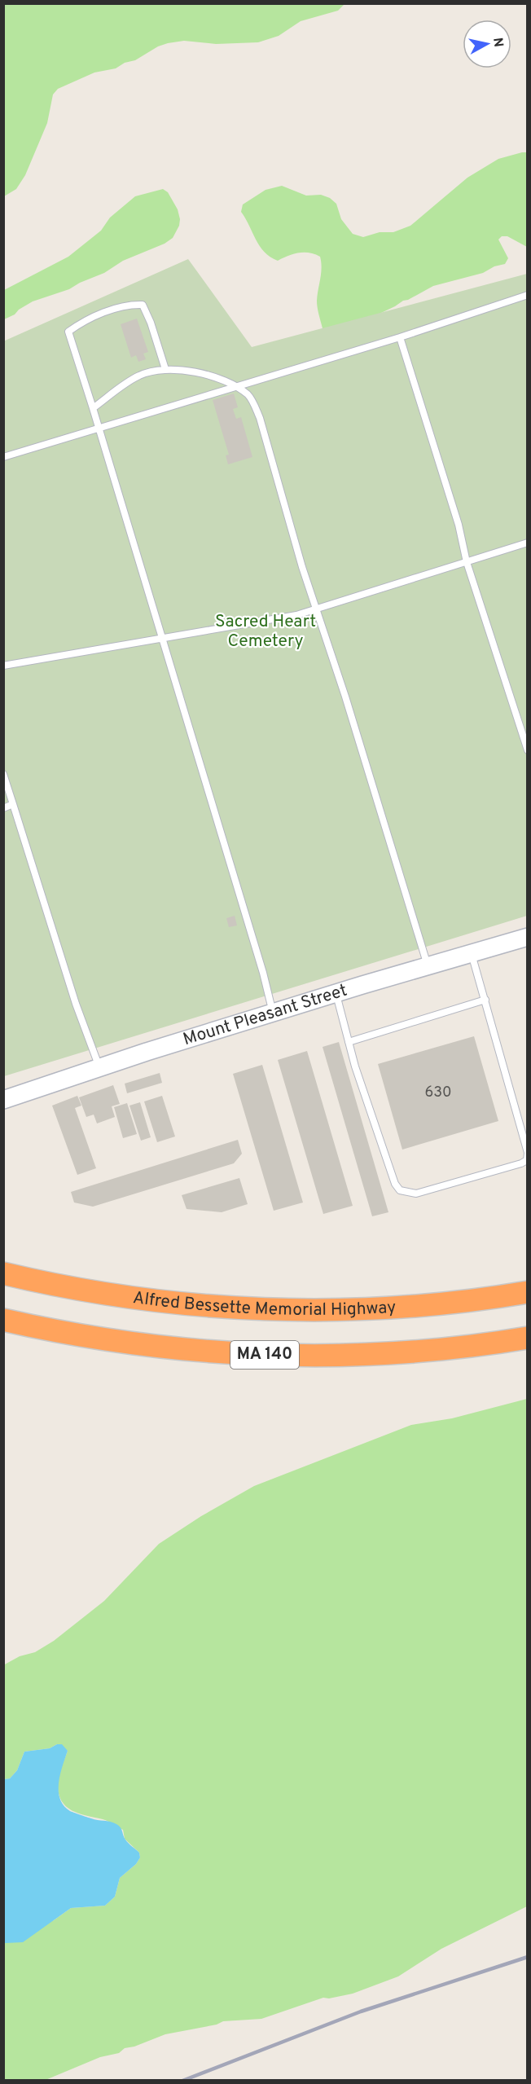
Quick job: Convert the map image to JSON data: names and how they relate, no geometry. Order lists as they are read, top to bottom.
{
  "streets": {
    "highway": ["Alfred Bessette Memorial Highway", "MA 140"],
    "main road": ["Mount Pleasant Street"]
  },
  "parks": ["Sacred Heart Cemetery"],
  "house_numbers": ["630"],
  "north": "right"
}
